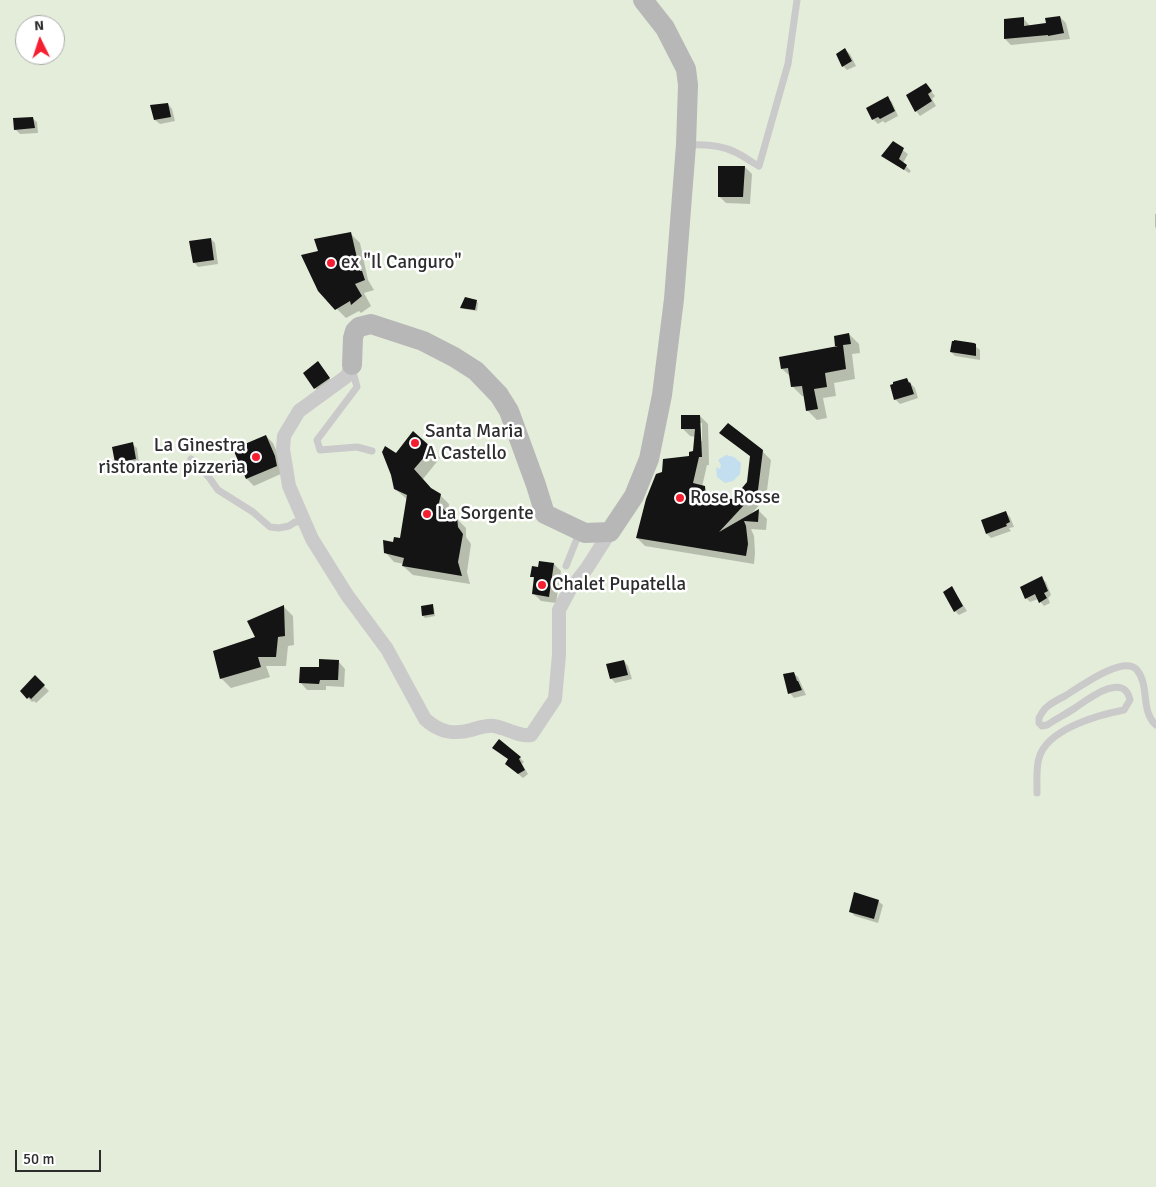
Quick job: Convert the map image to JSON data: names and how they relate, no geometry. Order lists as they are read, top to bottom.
{
  "places": [
    "ex \"Il Canguro\"",
    "Santa Maria A Castello",
    "La Ginestra ristorante pizzeria",
    "Rose Rosse",
    "La Sorgente",
    "Chalet Pupatella"
  ],
  "scale_bar": "50 m",
  "north": "top"
}
